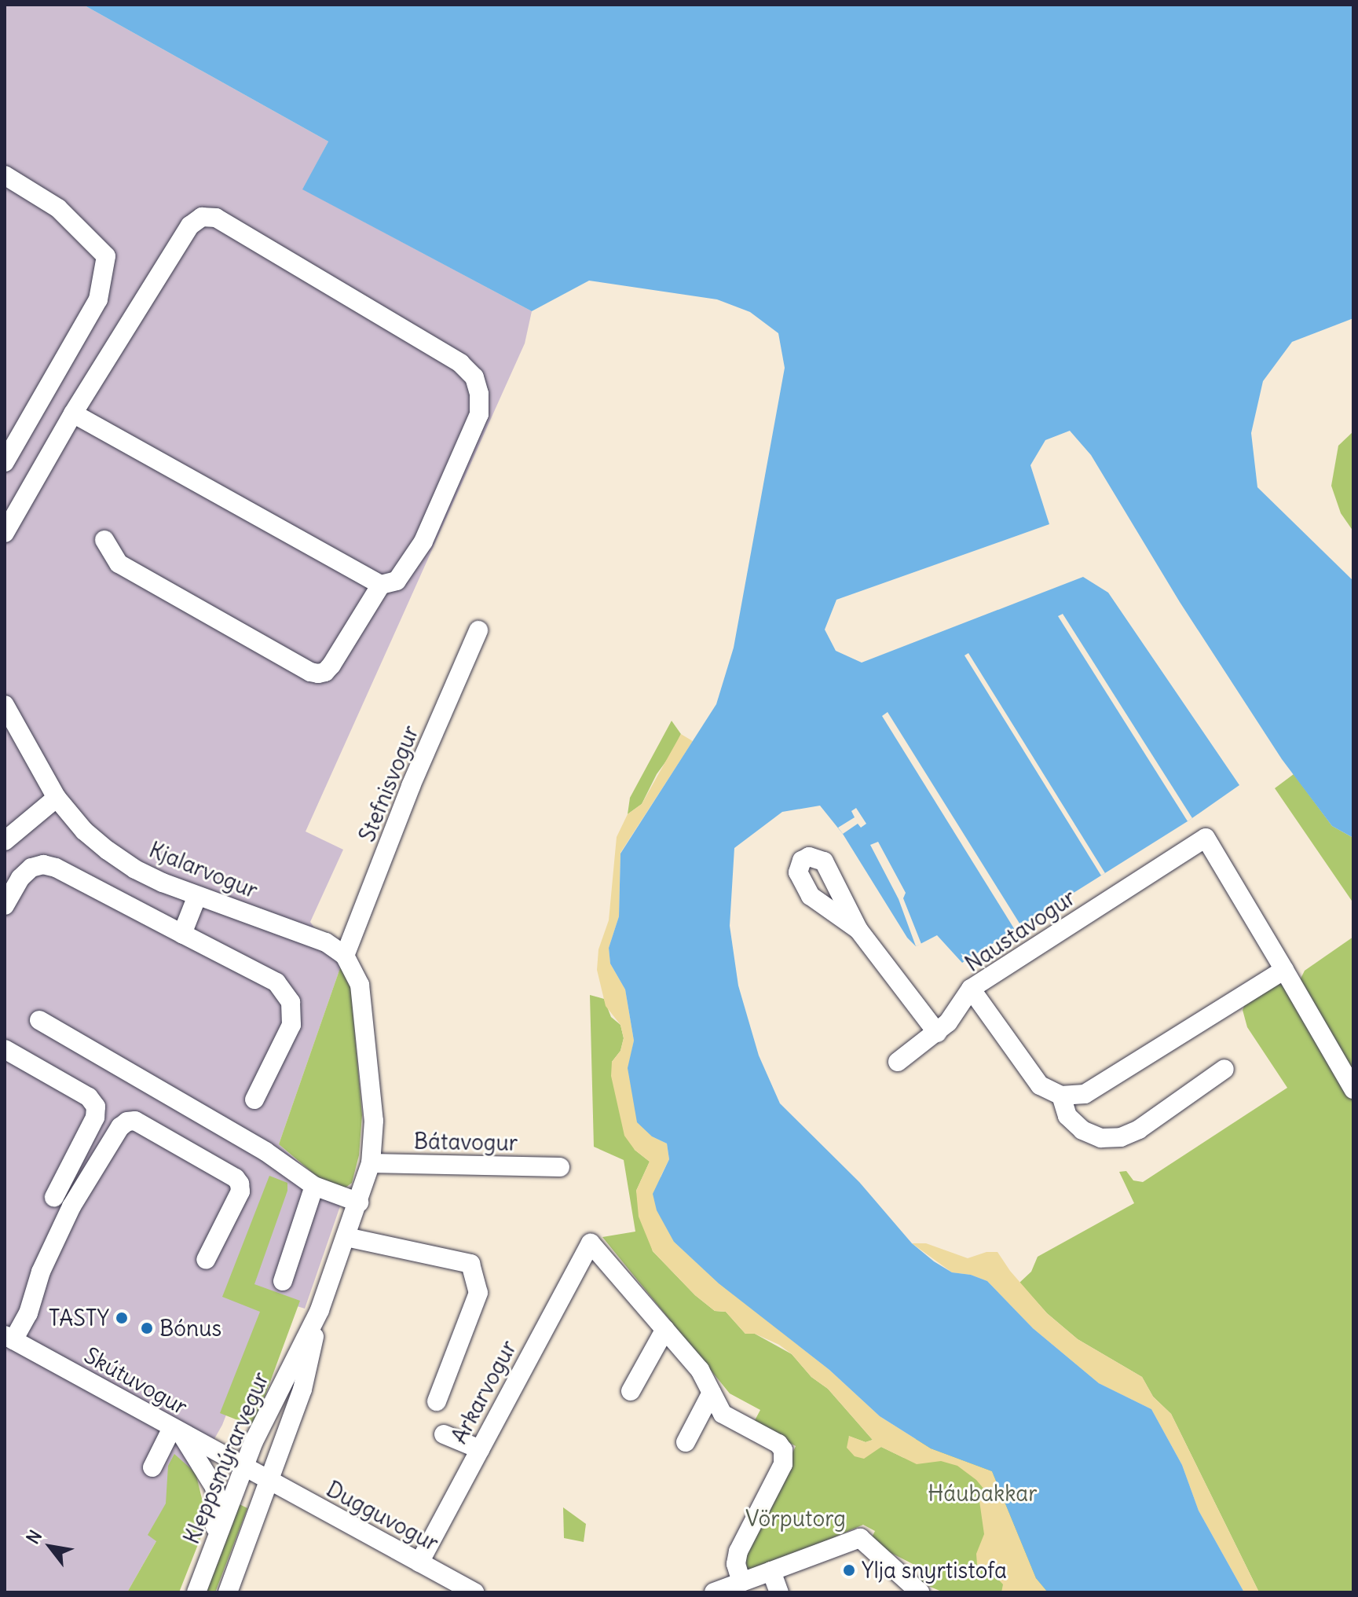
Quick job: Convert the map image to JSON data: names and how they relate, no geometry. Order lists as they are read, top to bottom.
{
  "streets": {
    "street": [
      "Stefnisvogur",
      "Kjalarvogur",
      "Naustavogur",
      "Bátavogur",
      "Skútuvogur",
      "Arkarvogur",
      "Kleppsmýrarvegur",
      "Dugguvogur"
    ]
  },
  "crossings": [
    ["Stefnisvogur", "Kjalarvogur"],
    ["Stefnisvogur", "Kleppsmýrarvegur"],
    ["Kjalarvogur", "Kleppsmýrarvegur"],
    ["Bátavogur", "Kleppsmýrarvegur"],
    ["Skútuvogur", "Kleppsmýrarvegur"],
    ["Skútuvogur", "Dugguvogur"],
    ["Arkarvogur", "Dugguvogur"],
    ["Kleppsmýrarvegur", "Dugguvogur"]
  ],
  "parks": ["Háubakkar", "Vörputorg"],
  "places": ["TASTY", "Bónus", "Ylja snyrtistofa"],
  "north": "top left"
}
